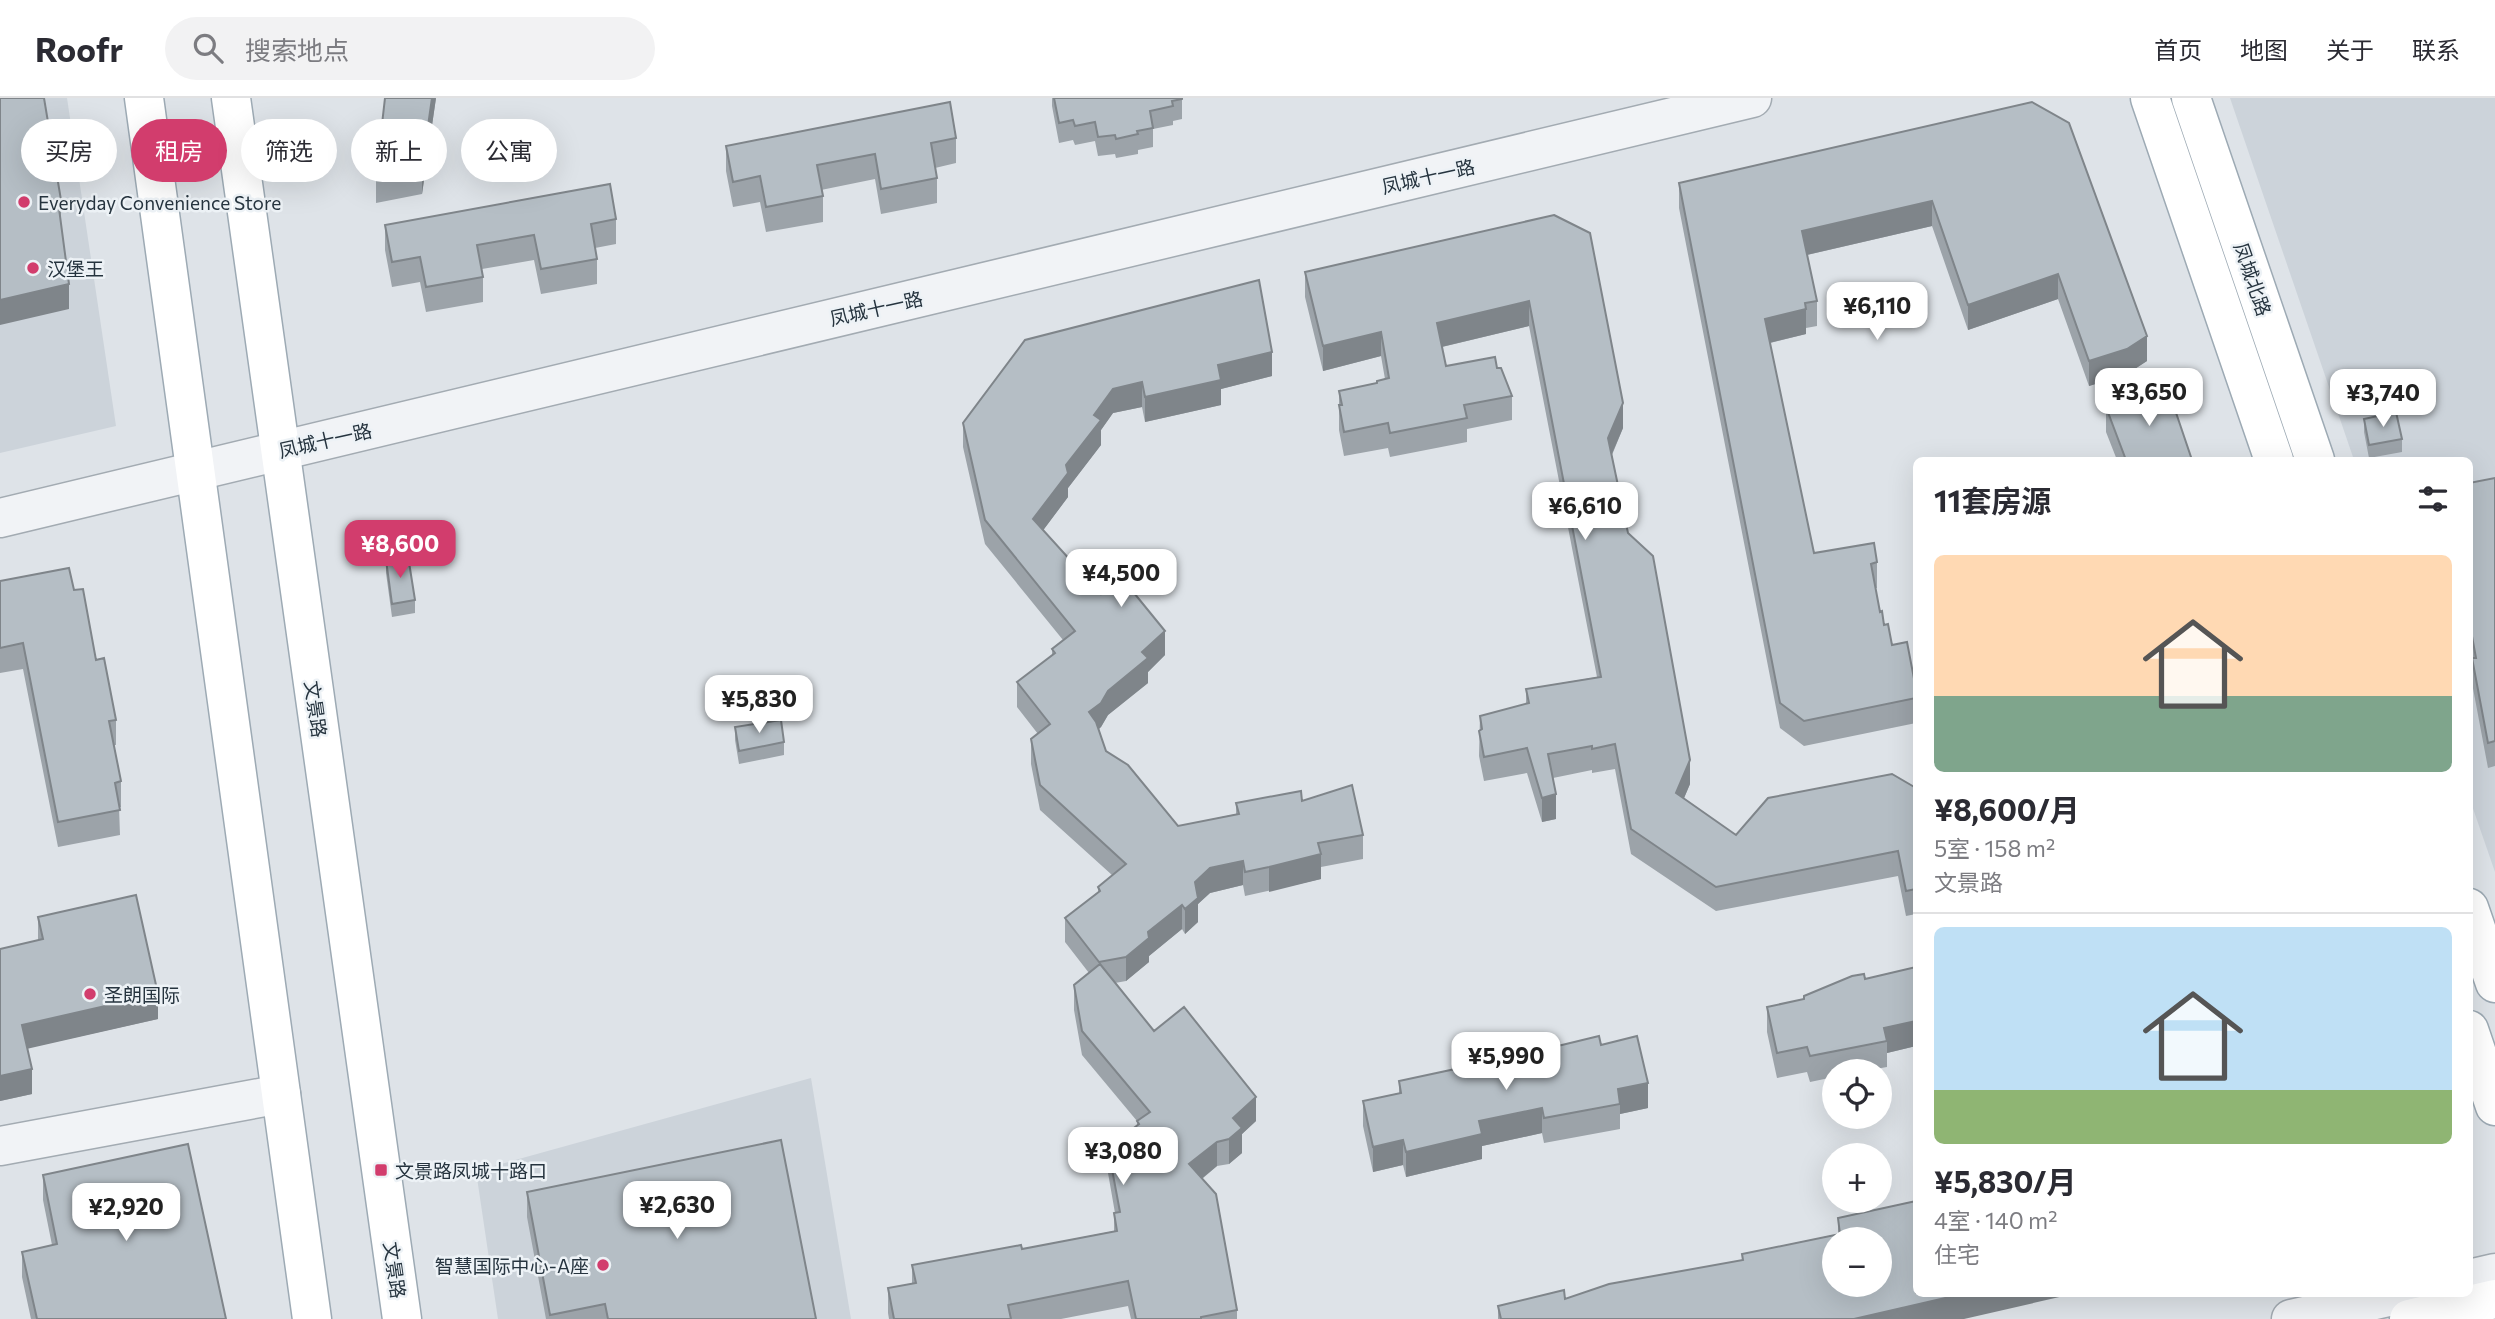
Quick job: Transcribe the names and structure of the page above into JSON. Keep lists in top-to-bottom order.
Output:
{
  "streets": {
    "main road": ["凤城北路", "文景路"],
    "street": ["凤城十一路"]
  },
  "crossings": [
    ["凤城十一路", "文景路"]
  ],
  "places": {
    "other": [
      "Everyday Convenience Store",
      "汉堡王",
      "圣朗国际",
      "智慧国际中心-A座"
    ],
    "transit": ["文景路凤城十路口"]
  },
  "page": {
    "header": "Roofr",
    "search": "搜索地点",
    "nav": [
      "首页",
      "地图",
      "关于",
      "联系"
    ],
    "chip": [
      "买房",
      "租房",
      "筛选",
      "新上",
      "公寓"
    ],
    "price": [
      "¥6,110",
      "¥3,650",
      "¥3,740",
      "¥6,610",
      "¥8,600",
      "¥4,500",
      "¥5,830",
      "¥5,990",
      "¥3,080",
      "¥2,630",
      "¥2,920"
    ],
    "heading": "11套房源",
    "list": [
      {
        "name": "¥8,600/月",
        "note": "5室 · 158 m² · 文景路"
      },
      {
        "name": "¥5,830/月",
        "note": "4室 · 140 m² · 住宅"
      }
    ],
    "map_buttons": ["+", "−"]
  }
}
